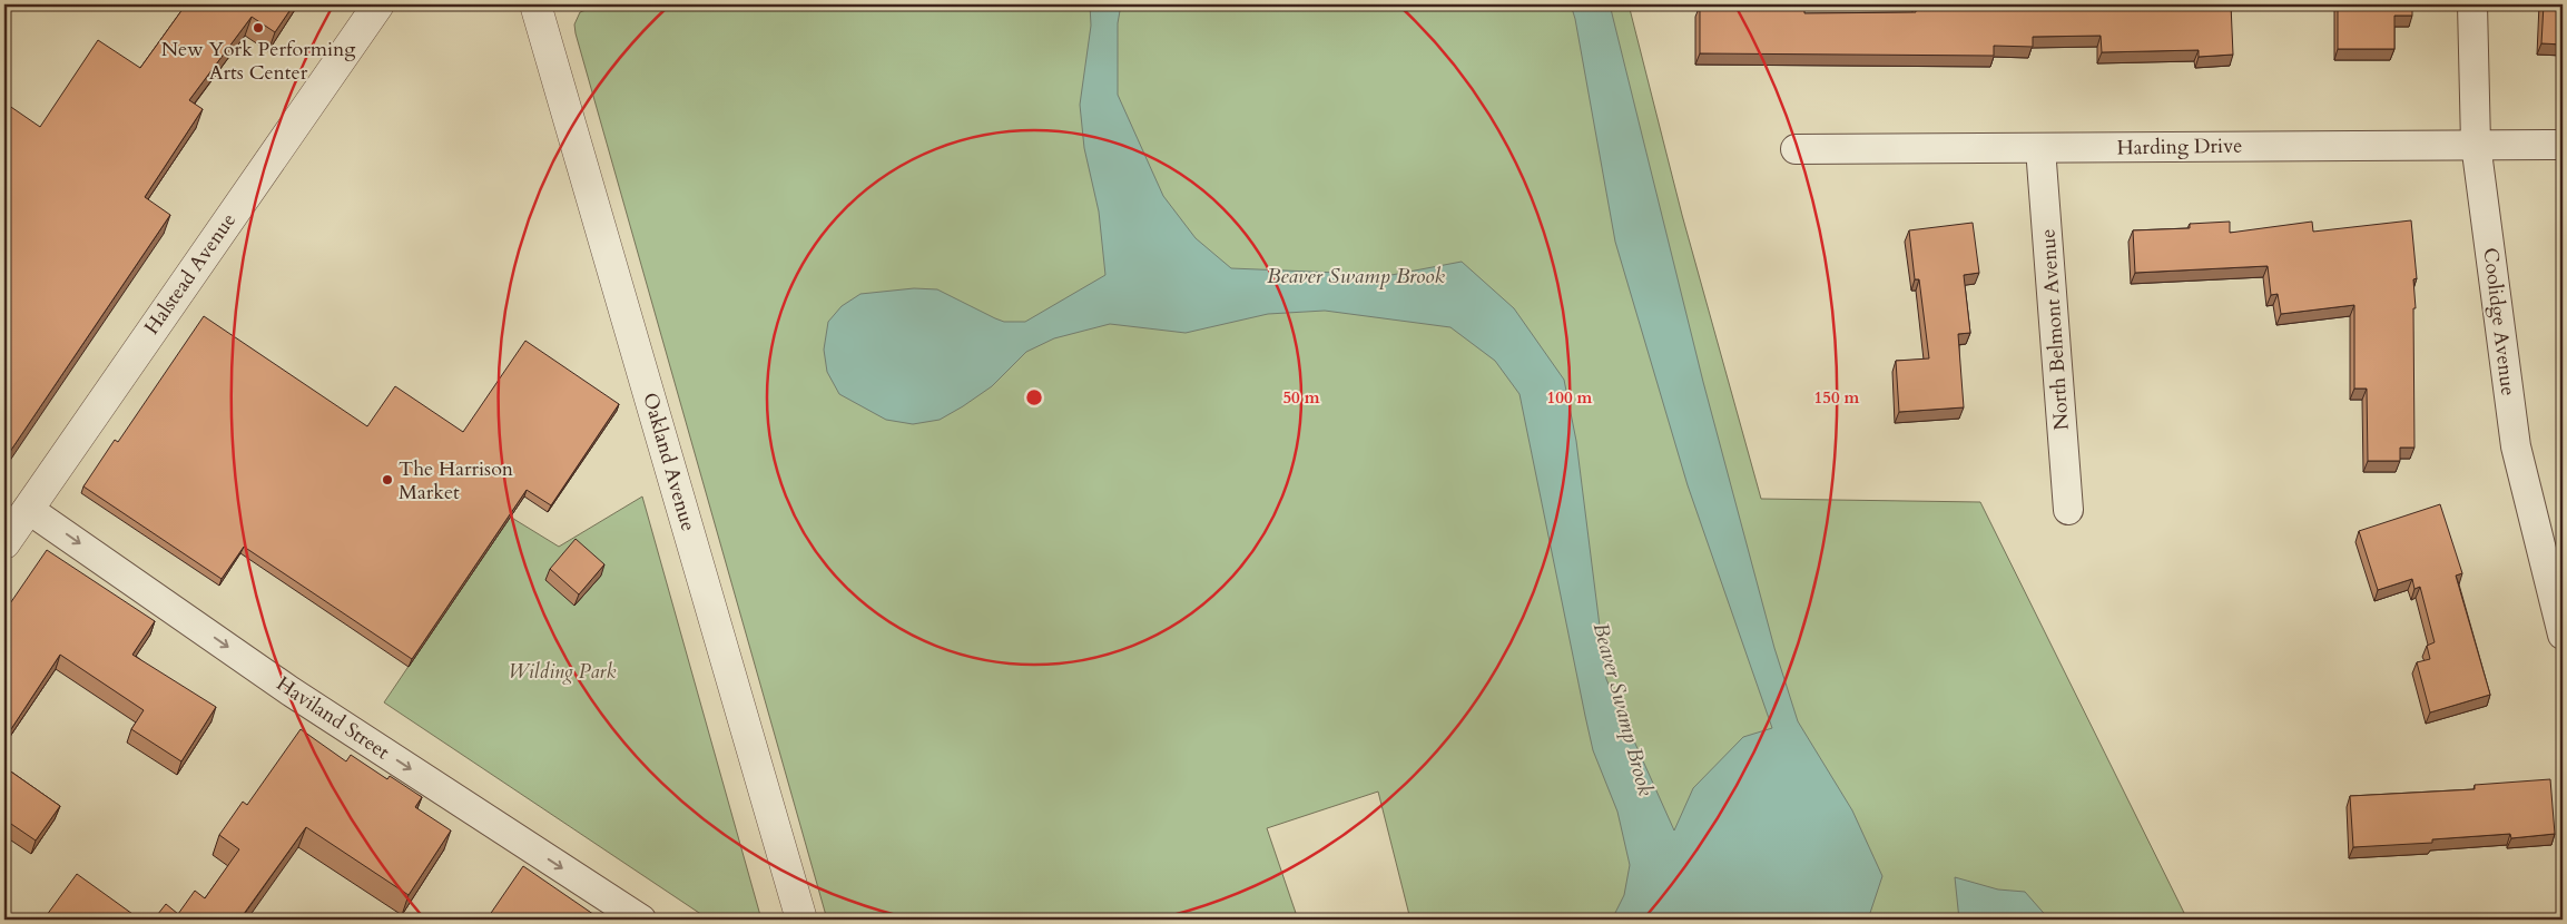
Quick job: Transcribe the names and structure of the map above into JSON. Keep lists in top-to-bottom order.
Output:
{
  "streets": {
    "street": [
      "Harding Drive",
      "Halstead Avenue",
      "Coolidge Avenue",
      "North Belmont Avenue",
      "Oakland Avenue",
      "Haviland Street"
    ]
  },
  "crossings": [
    ["Harding Drive", "Coolidge Avenue"],
    ["Harding Drive", "North Belmont Avenue"],
    ["Halstead Avenue", "Haviland Street"]
  ],
  "one_way": ["Haviland Street"],
  "water": ["Beaver Swamp Brook"],
  "parks": ["Wilding Park"],
  "places": ["New York Performing Arts Center", "The Harrison Market"],
  "rings": ["50 m", "100 m", "150 m"]
}
